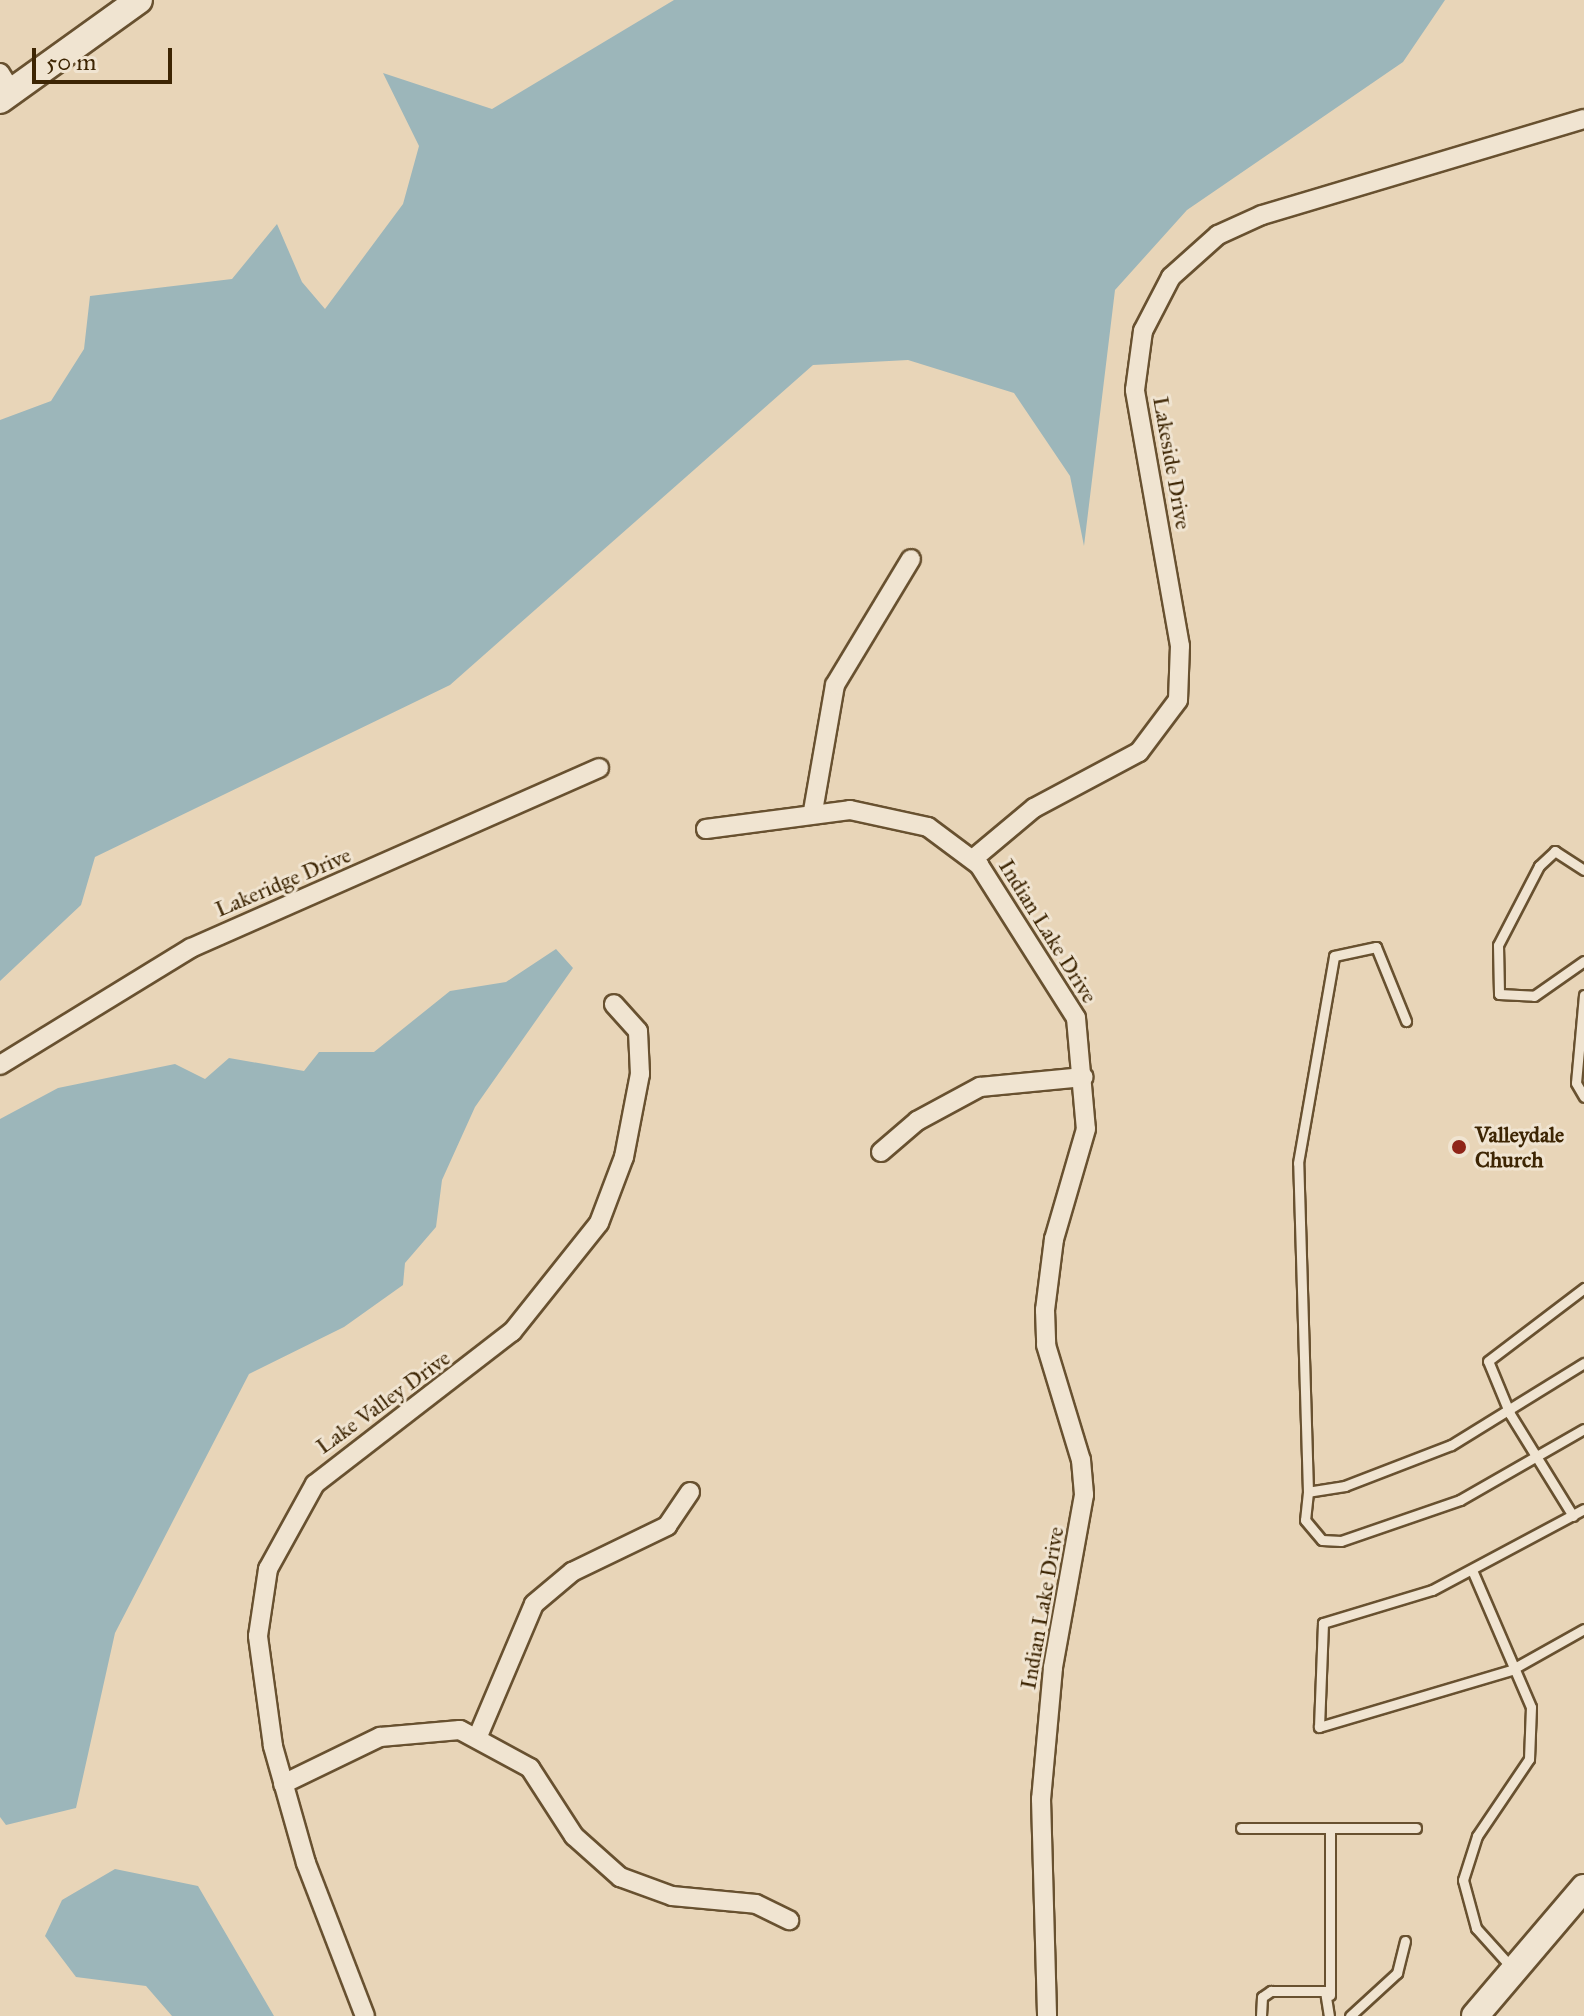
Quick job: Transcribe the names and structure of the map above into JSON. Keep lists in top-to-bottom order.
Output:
{
  "streets": {
    "street": [
      "Lakeside Drive",
      "Lakeridge Drive",
      "Indian Lake Drive",
      "Lake Valley Drive"
    ]
  },
  "crossings": [
    ["Lakeside Drive", "Indian Lake Drive"]
  ],
  "places": ["Valleydale Church"],
  "scale_bar": "50 m"
}
